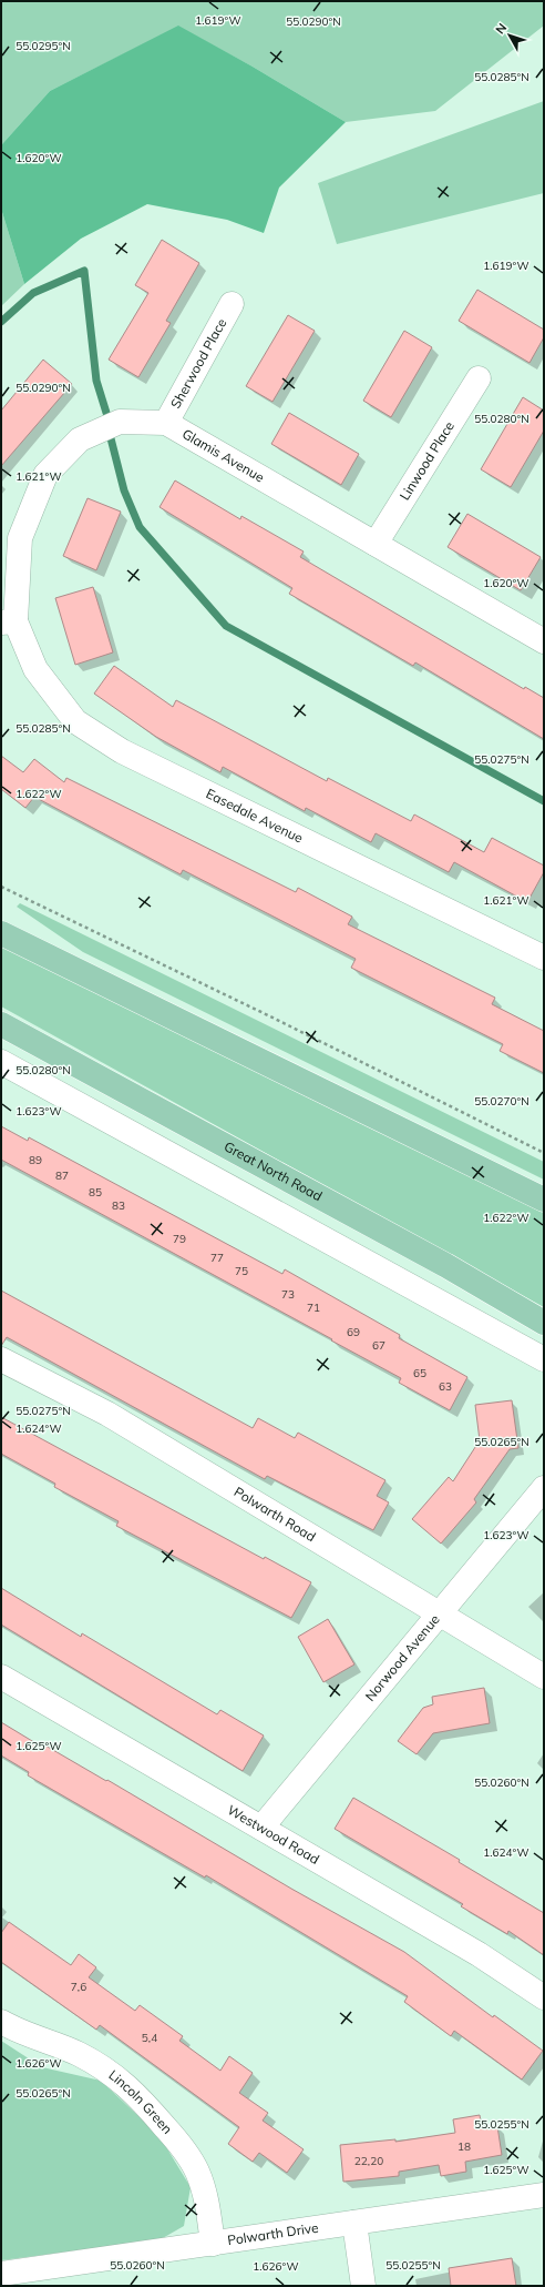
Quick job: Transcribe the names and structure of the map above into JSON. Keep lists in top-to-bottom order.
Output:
{
  "streets": {
    "main road": ["Great North Road"],
    "street": [
      "Sherwood Place",
      "Glamis Avenue",
      "Linwood Place",
      "Easedale Avenue",
      "Polwarth Road",
      "Norwood Avenue",
      "Westwood Road",
      "Lincoln Green",
      "Polwarth Drive"
    ]
  },
  "crossings": [
    ["Sherwood Place", "Glamis Avenue"],
    ["Glamis Avenue", "Linwood Place"],
    ["Glamis Avenue", "Easedale Avenue"],
    ["Polwarth Road", "Norwood Avenue"],
    ["Norwood Avenue", "Westwood Road"],
    ["Lincoln Green", "Polwarth Drive"]
  ],
  "house_numbers": [
    "89",
    "87",
    "85",
    "83",
    "79",
    "77",
    "75",
    "73",
    "71",
    "69",
    "67",
    "65",
    "63",
    "7,6",
    "5,4",
    "18",
    "22,20"
  ],
  "north": "top left",
  "coordinates": [
    "1.619°W",
    "55.0290°N",
    "55.0295°N",
    "55.0285°N",
    "1.620°W",
    "55.0280°N",
    "1.621°W",
    "55.0275°N",
    "1.622°W",
    "55.0270°N",
    "1.623°W",
    "1.624°W",
    "55.0265°N",
    "1.625°W",
    "55.0260°N",
    "1.626°W",
    "55.0255°N"
  ]
}
